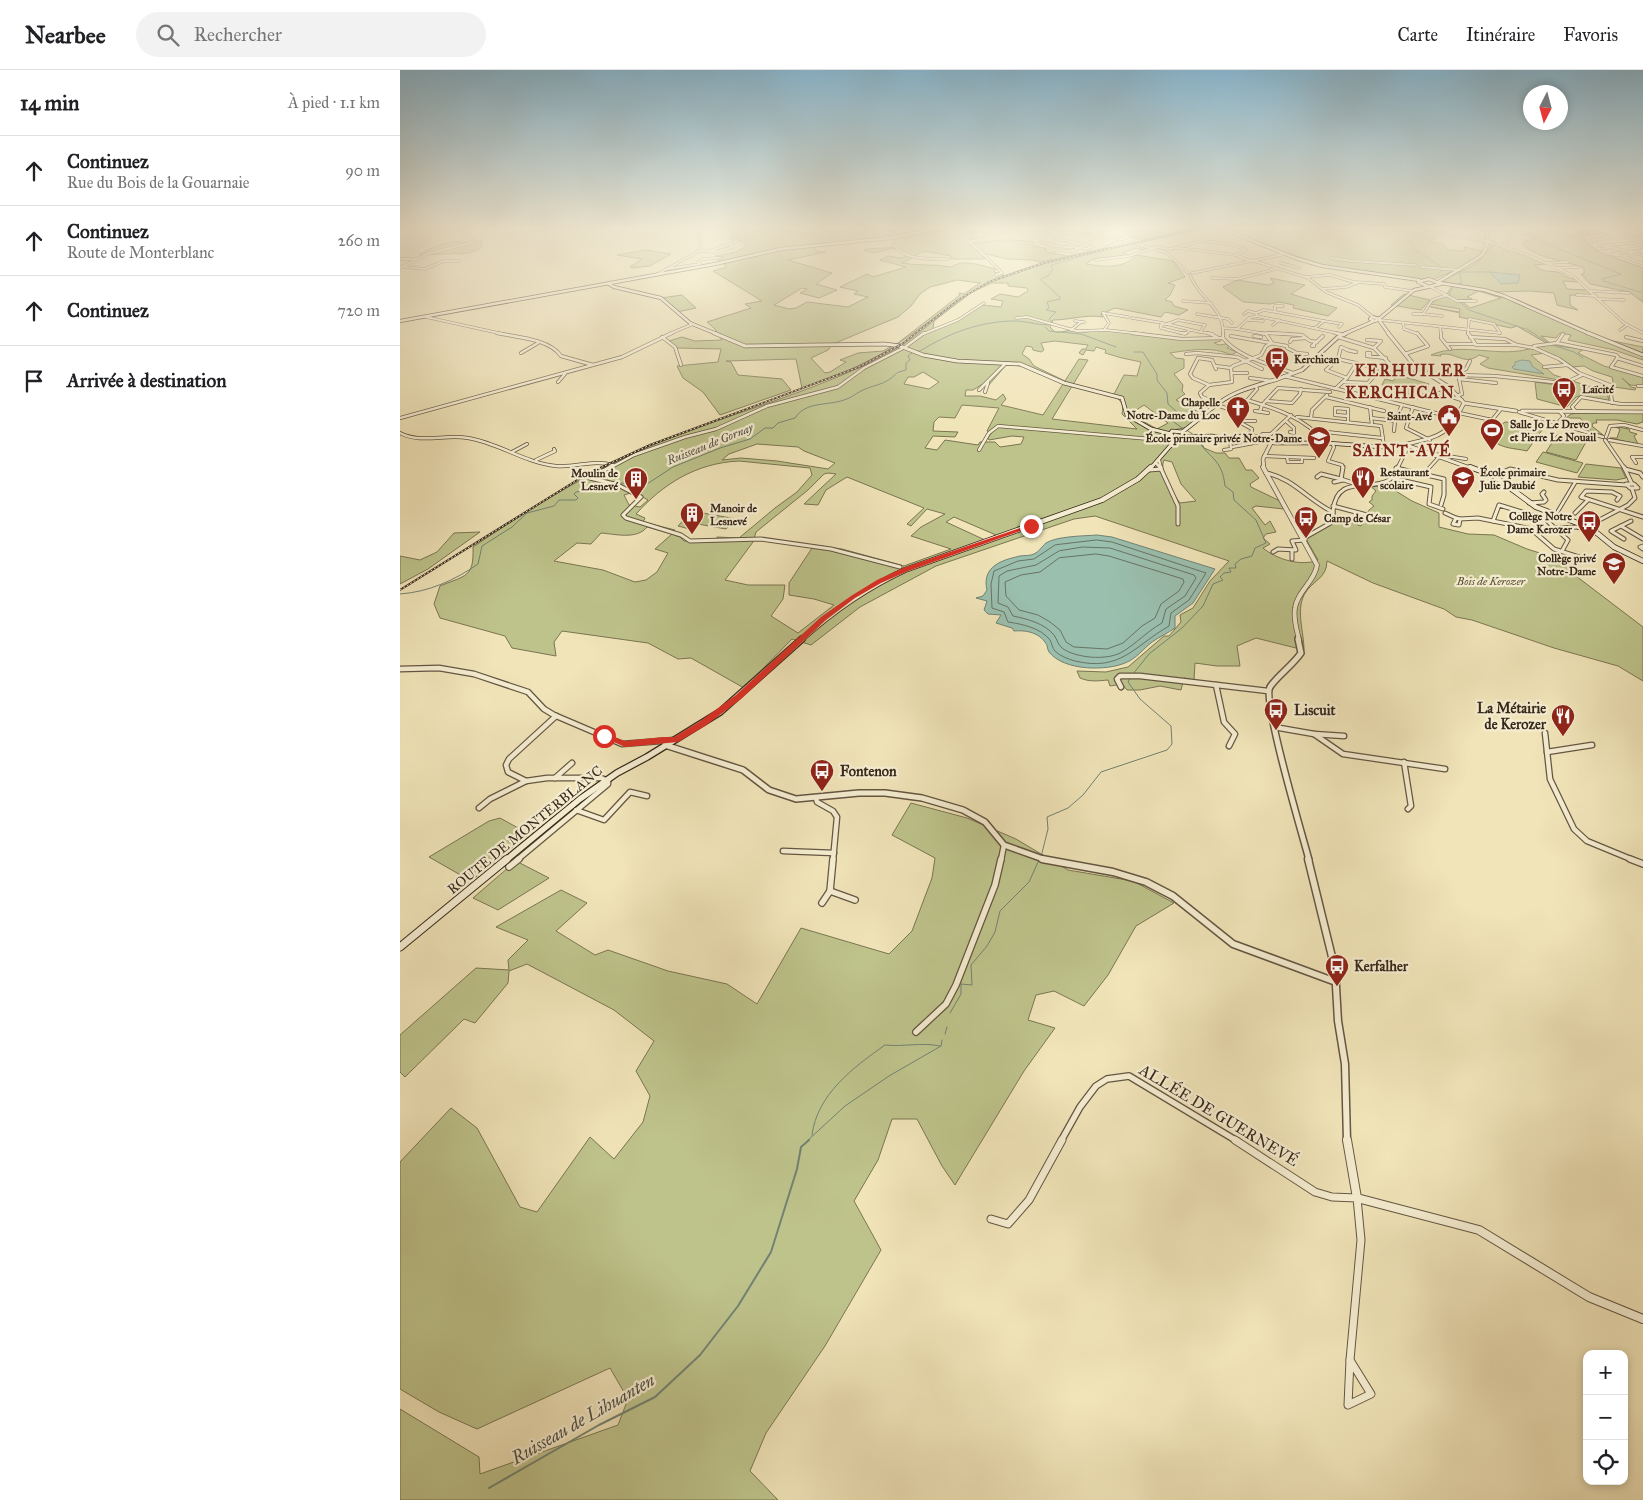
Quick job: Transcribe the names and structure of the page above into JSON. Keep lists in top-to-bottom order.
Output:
{
  "streets": {
    "main road": ["ROUTE DE MONTERBLANC"],
    "street": ["ALLÉE DE GUERNEVÉ"]
  },
  "districts": ["KERHUILER", "KERCHICAN", "SAINT-AVÉ"],
  "water": ["Ruisseau de Gornay", "Ruisseau de Lihuanten"],
  "parks": ["Bois de Kerozer"],
  "places": {
    "bus stop": [
      "Kerchican",
      "Laïcité",
      "Camp de César",
      "Collège Notre Dame Kerozer",
      "Liscuit",
      "Fontenon",
      "Kerfalher"
    ],
    "church": ["Chapelle Notre-Dame du Loc"],
    "public building": ["Saint-Avé"],
    "sports": ["Salle Jo Le Drevo et Pierre Le Nouail"],
    "school or university": ["École primaire privée Notre-Dame", "École primaire Julie Daubié", "Collège privé Notre-Dame"],
    "restaurant": ["Restaurant scolaire", "La Métairie de Kerozer"],
    "building": ["Moulin de Lesnevé", "Manoir de Lesnevé"]
  },
  "north": "bottom",
  "page": {
    "header": "Nearbee",
    "search": "Rechercher",
    "nav": ["Carte", "Itinéraire", "Favoris"],
    "heading": ["14 min", "À pied · 1.1 km"],
    "list": [
      ["Continuez", "Rue du Bois de la Gouarnaie", "90 m"],
      ["Continuez", "Route de Monterblanc", "260 m"],
      ["Continuez", "720 m"],
      "Arrivée à destination"
    ],
    "map_buttons": ["+", "−"]
  }
}
